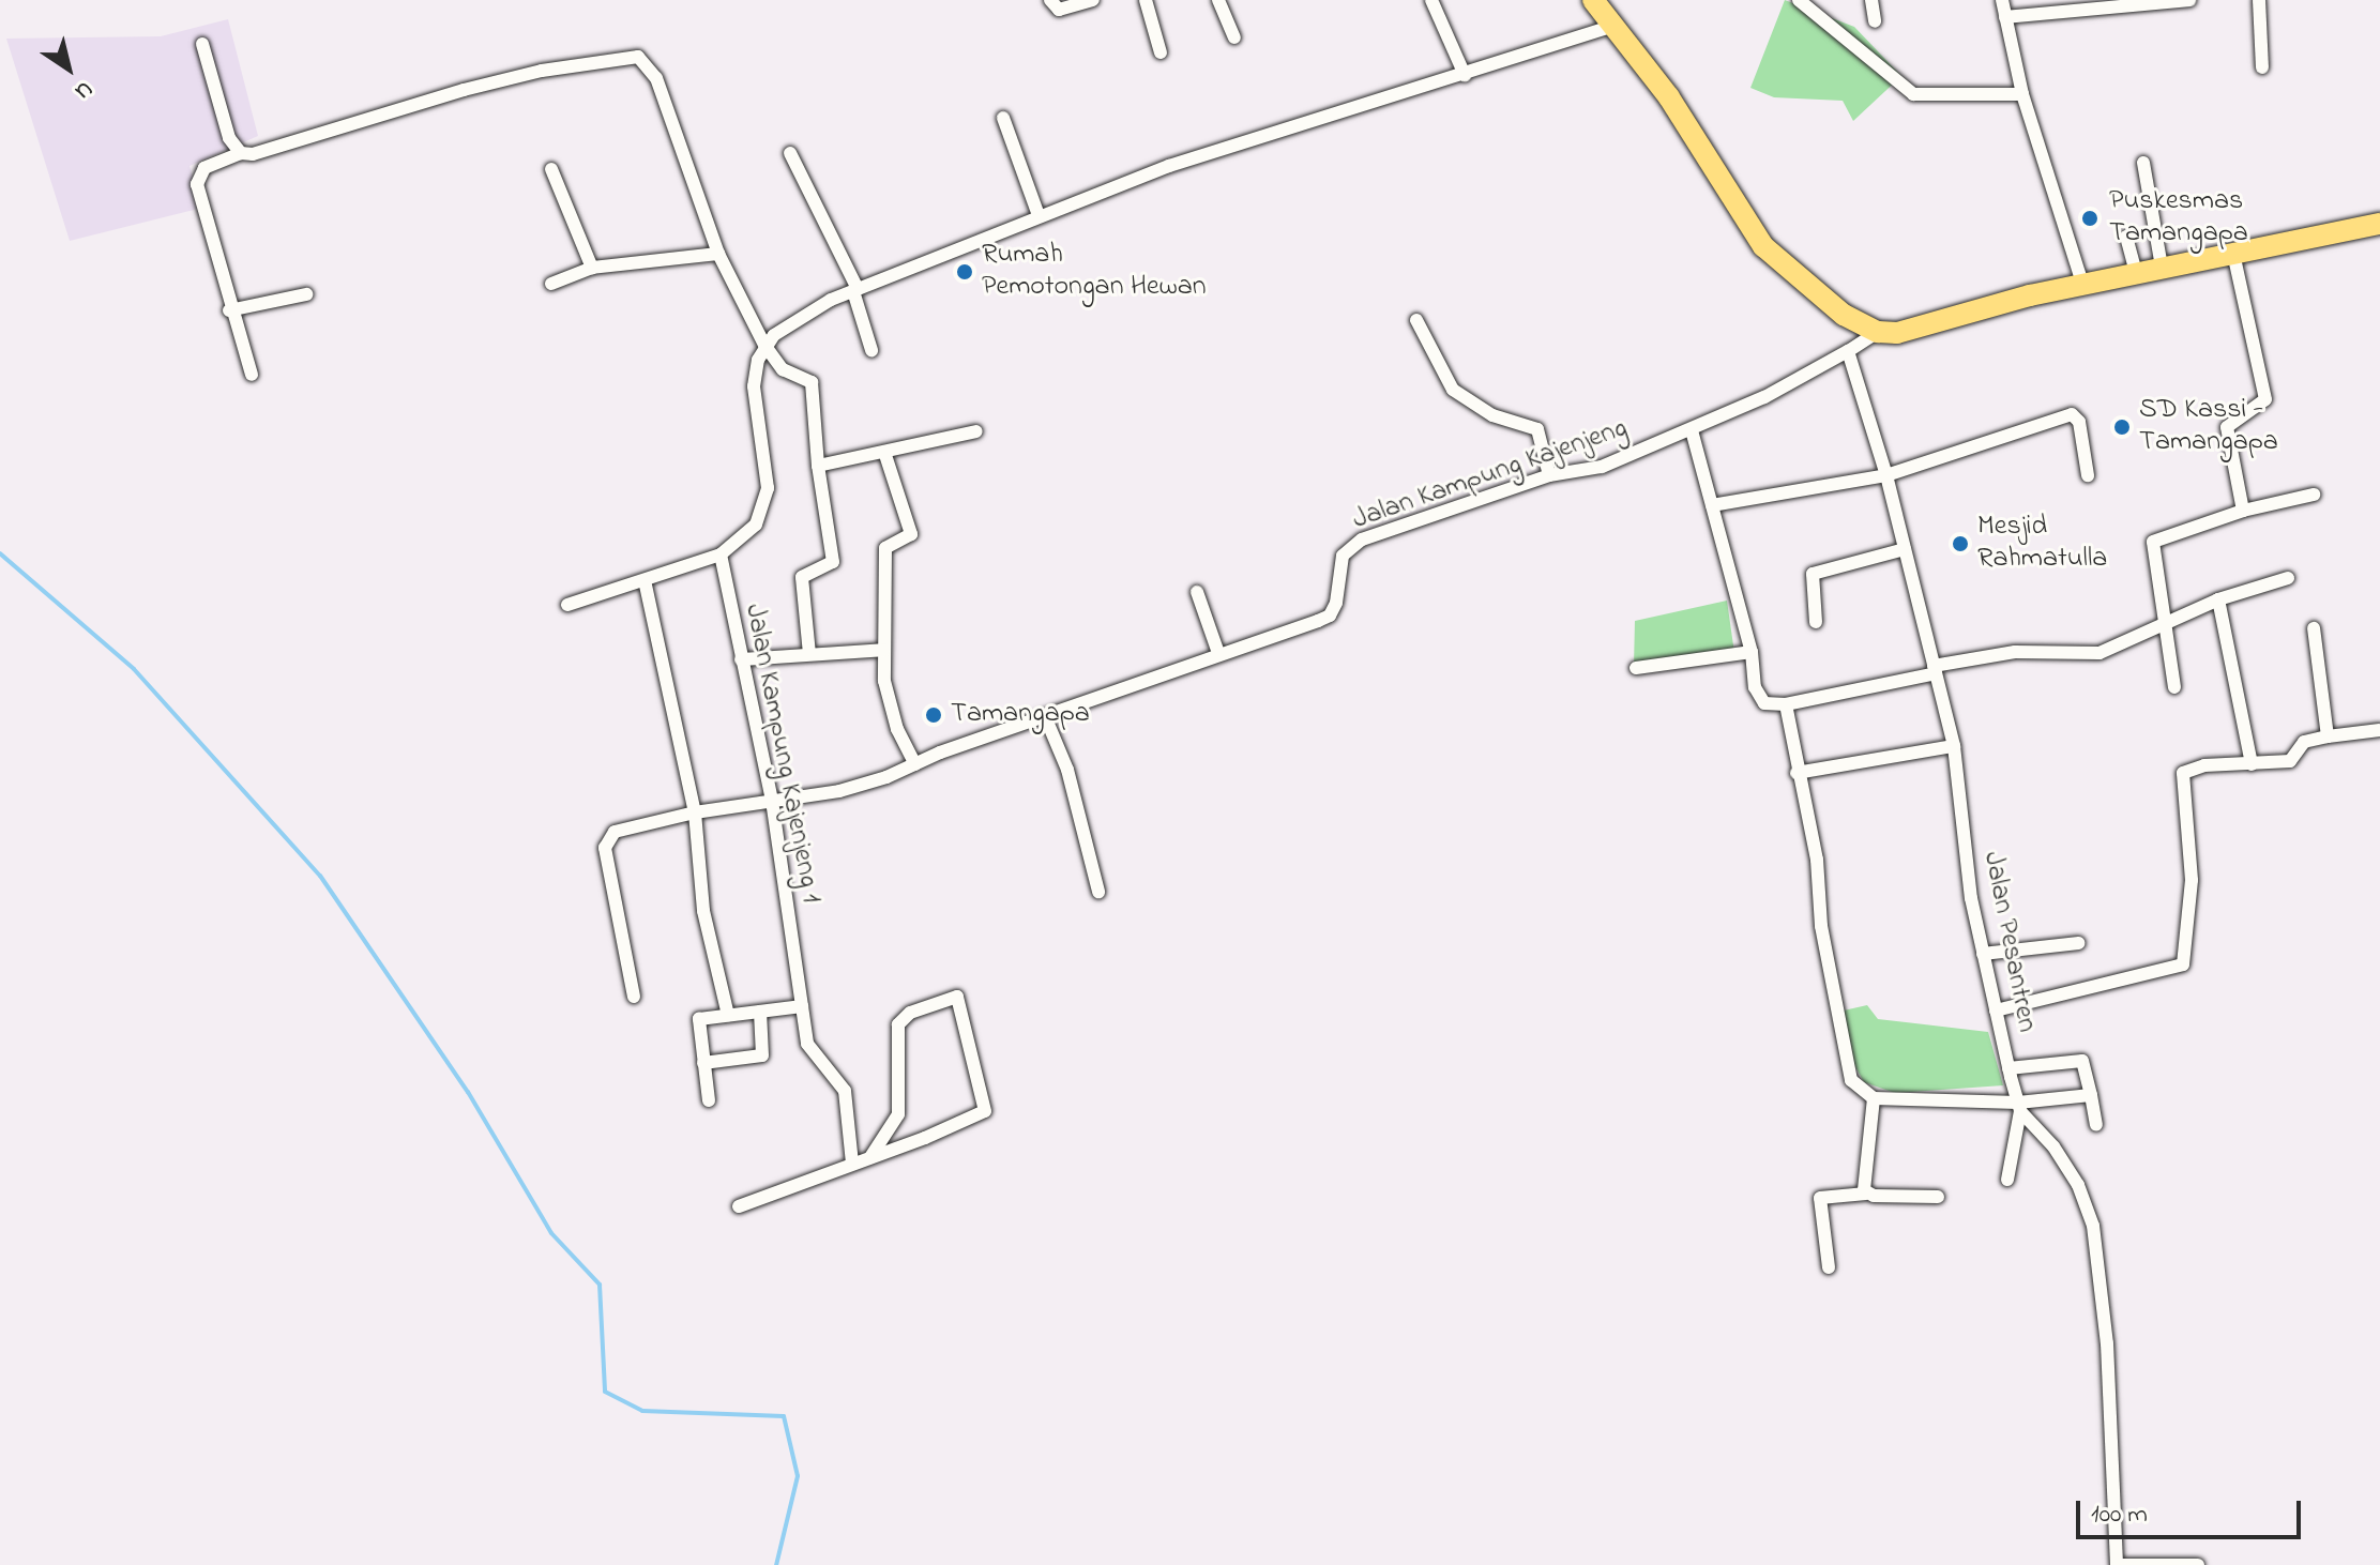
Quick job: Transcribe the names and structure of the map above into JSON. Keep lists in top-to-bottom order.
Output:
{
  "streets": {
    "street": ["Jalan Kampung Kajenjeng", "Jalan Kampung Kajenjeng 1", "Jalan Pesantren"]
  },
  "crossings": [
    ["Jalan Kampung Kajenjeng", "Jalan Kampung Kajenjeng 1"],
    ["Jalan Kampung Kajenjeng", "Jalan Pesantren"]
  ],
  "places": [
    "Puskesmas Tamangapa",
    "Rumah Pemotongan Hewan",
    "SD Kassi - Tamangapa",
    "Mesjid Rahmatulla",
    "Tamangapa"
  ],
  "scale_bar": "100 m",
  "north": "bottom right"
}
